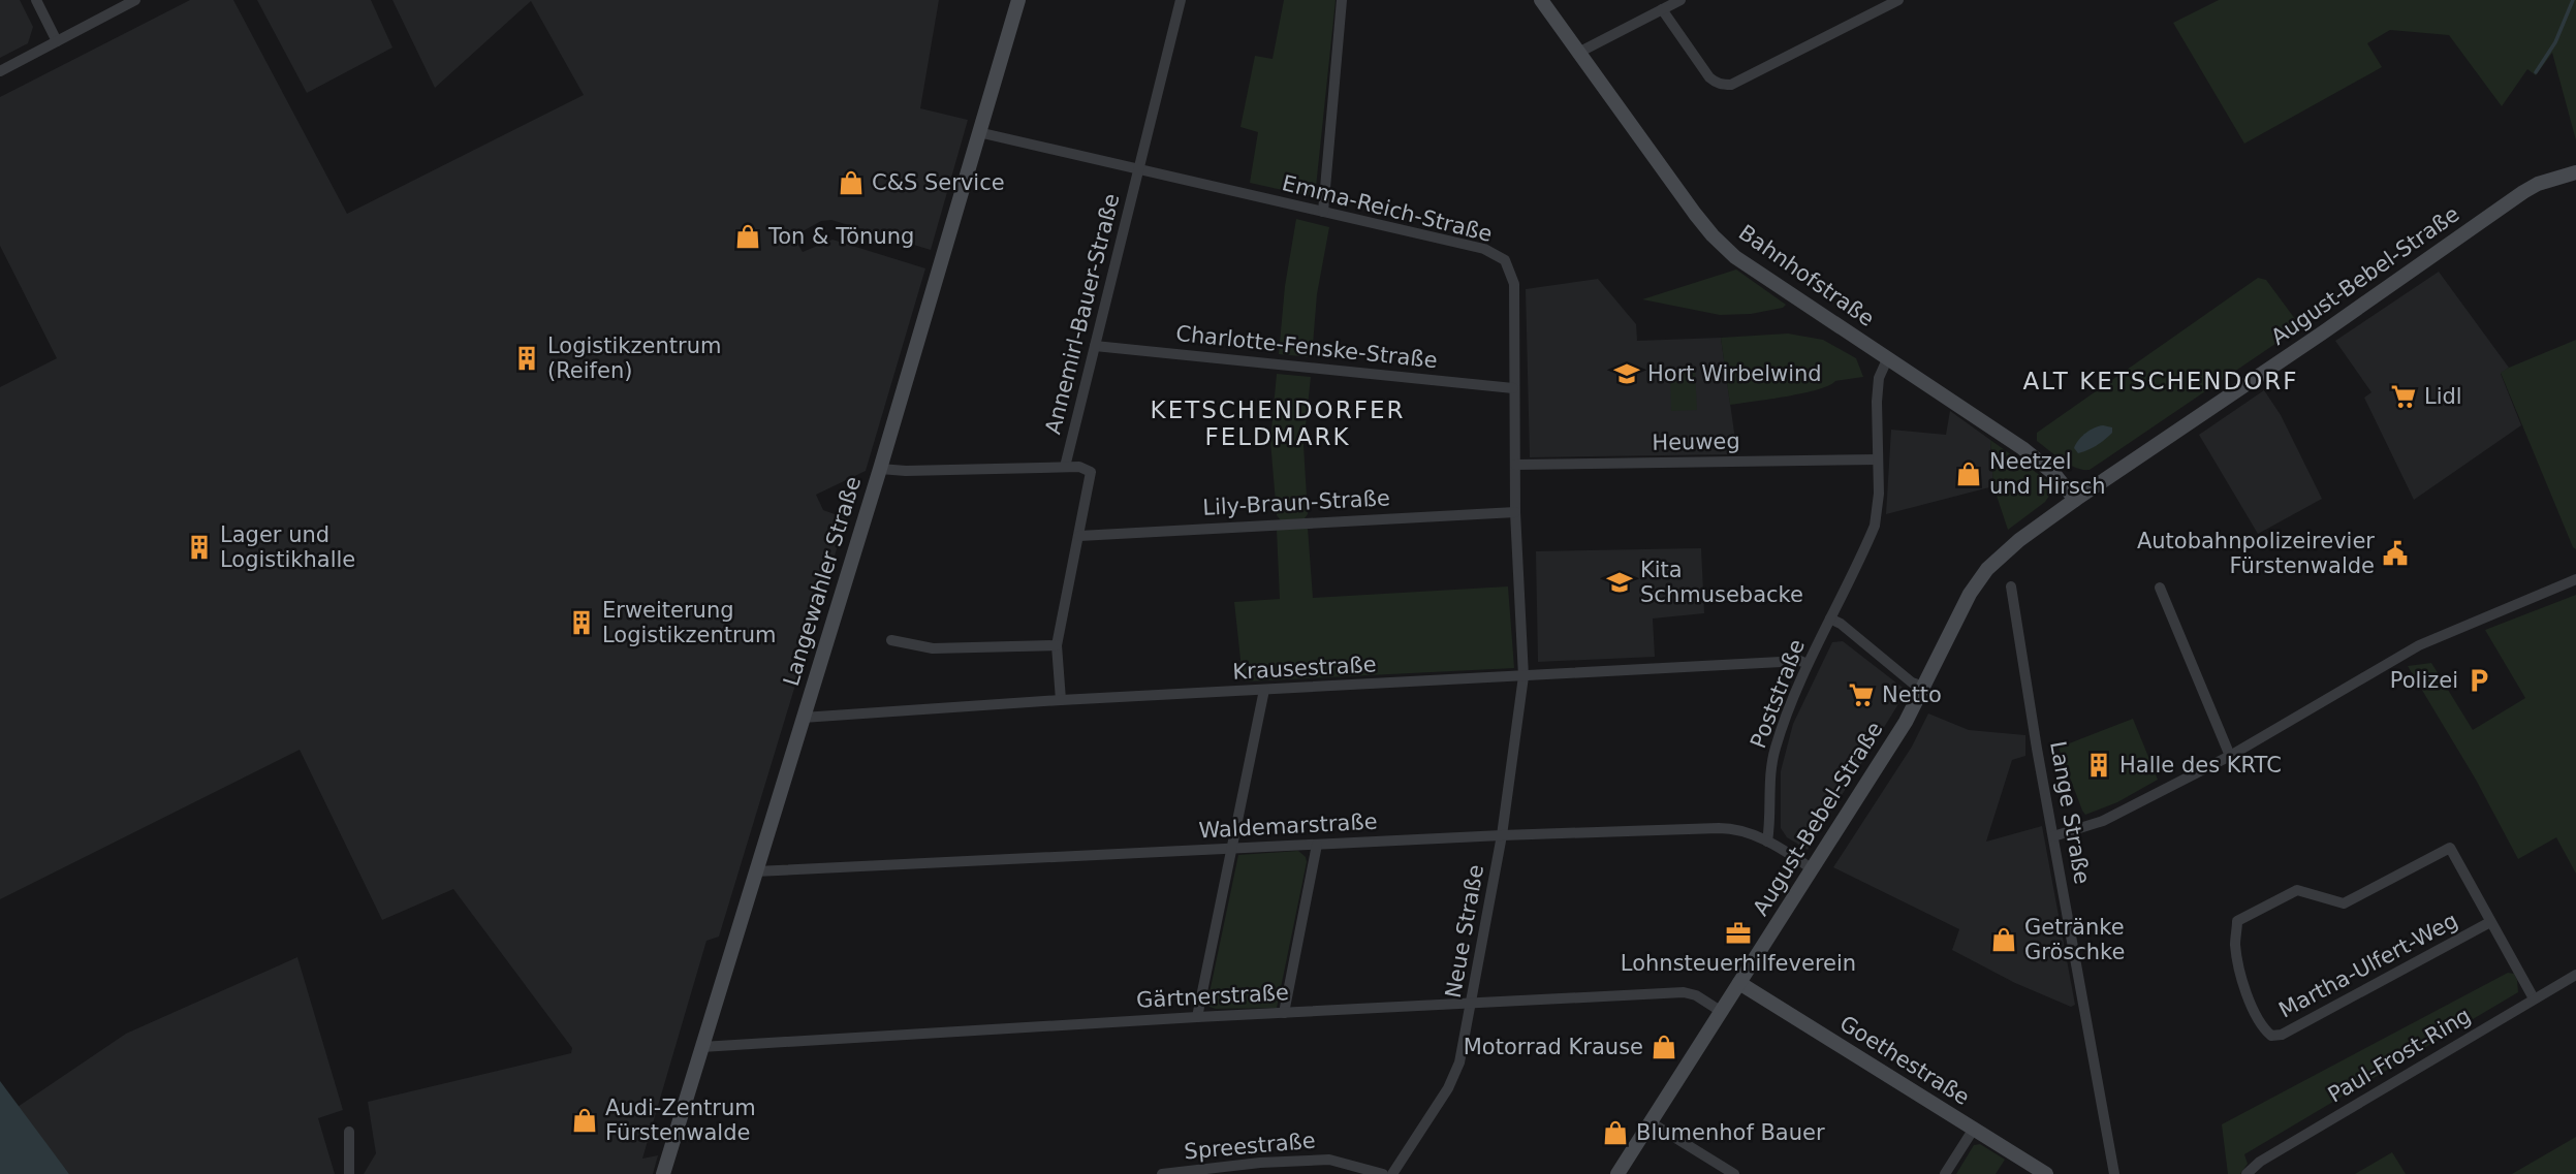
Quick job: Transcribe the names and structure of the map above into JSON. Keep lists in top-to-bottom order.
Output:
{
  "streets": {
    "street": [
      "Emma-Reich-Straße",
      "Bahnhofstraße",
      "August-Bebel-Straße",
      "Annemirl-Bauer-Straße",
      "Charlotte-Fenske-Straße",
      "Heuweg",
      "Lily-Braun-Straße",
      "Langewahler Straße",
      "Krausestraße",
      "Poststraße",
      "Lange Straße",
      "Waldemarstraße",
      "Neue Straße",
      "Martha-Ulfert-Weg",
      "Gärtnerstraße",
      "Paul-Frost-Ring",
      "Goethestraße",
      "Spreestraße"
    ]
  },
  "crossings": [
    ["Emma-Reich-Straße", "Annemirl-Bauer-Straße"],
    ["Emma-Reich-Straße", "Charlotte-Fenske-Straße"],
    ["Emma-Reich-Straße", "Heuweg"],
    ["Emma-Reich-Straße", "Lily-Braun-Straße"],
    ["Emma-Reich-Straße", "Langewahler Straße"],
    ["Emma-Reich-Straße", "Krausestraße"],
    ["Emma-Reich-Straße", "Neue Straße"],
    ["Bahnhofstraße", "August-Bebel-Straße"],
    ["Bahnhofstraße", "Poststraße"],
    ["August-Bebel-Straße", "Waldemarstraße"],
    ["August-Bebel-Straße", "Gärtnerstraße"],
    ["August-Bebel-Straße", "Goethestraße"],
    ["Annemirl-Bauer-Straße", "Charlotte-Fenske-Straße"],
    ["Heuweg", "Poststraße"],
    ["Langewahler Straße", "Krausestraße"],
    ["Langewahler Straße", "Waldemarstraße"],
    ["Langewahler Straße", "Gärtnerstraße"],
    ["Krausestraße", "Poststraße"],
    ["Krausestraße", "Neue Straße"],
    ["Poststraße", "Waldemarstraße"],
    ["Waldemarstraße", "Neue Straße"],
    ["Neue Straße", "Gärtnerstraße"],
    ["Martha-Ulfert-Weg", "Paul-Frost-Ring"]
  ],
  "districts": ["ALT KETSCHENDORF", "KETSCHENDORFER FELDMARK"],
  "places": {
    "shop": [
      "C&S Service",
      "Ton & Tönung",
      "Neetzel und Hirsch",
      "Getränke Gröschke",
      "Motorrad Krause",
      "Audi-Zentrum Fürstenwalde",
      "Blumenhof Bauer"
    ],
    "building": [
      "Logistikzentrum (Reifen)",
      "Lager und Logistikhalle",
      "Erweiterung Logistikzentrum",
      "Halle des KRTC"
    ],
    "school or university": ["Hort Wirbelwind", "Kita Schmusebacke"],
    "supermarket": ["Lidl", "Netto"],
    "public building": ["Autobahnpolizeirevier Fürstenwalde"],
    "parking": ["Polizei"],
    "office": ["Lohnsteuerhilfeverein"]
  }
}
